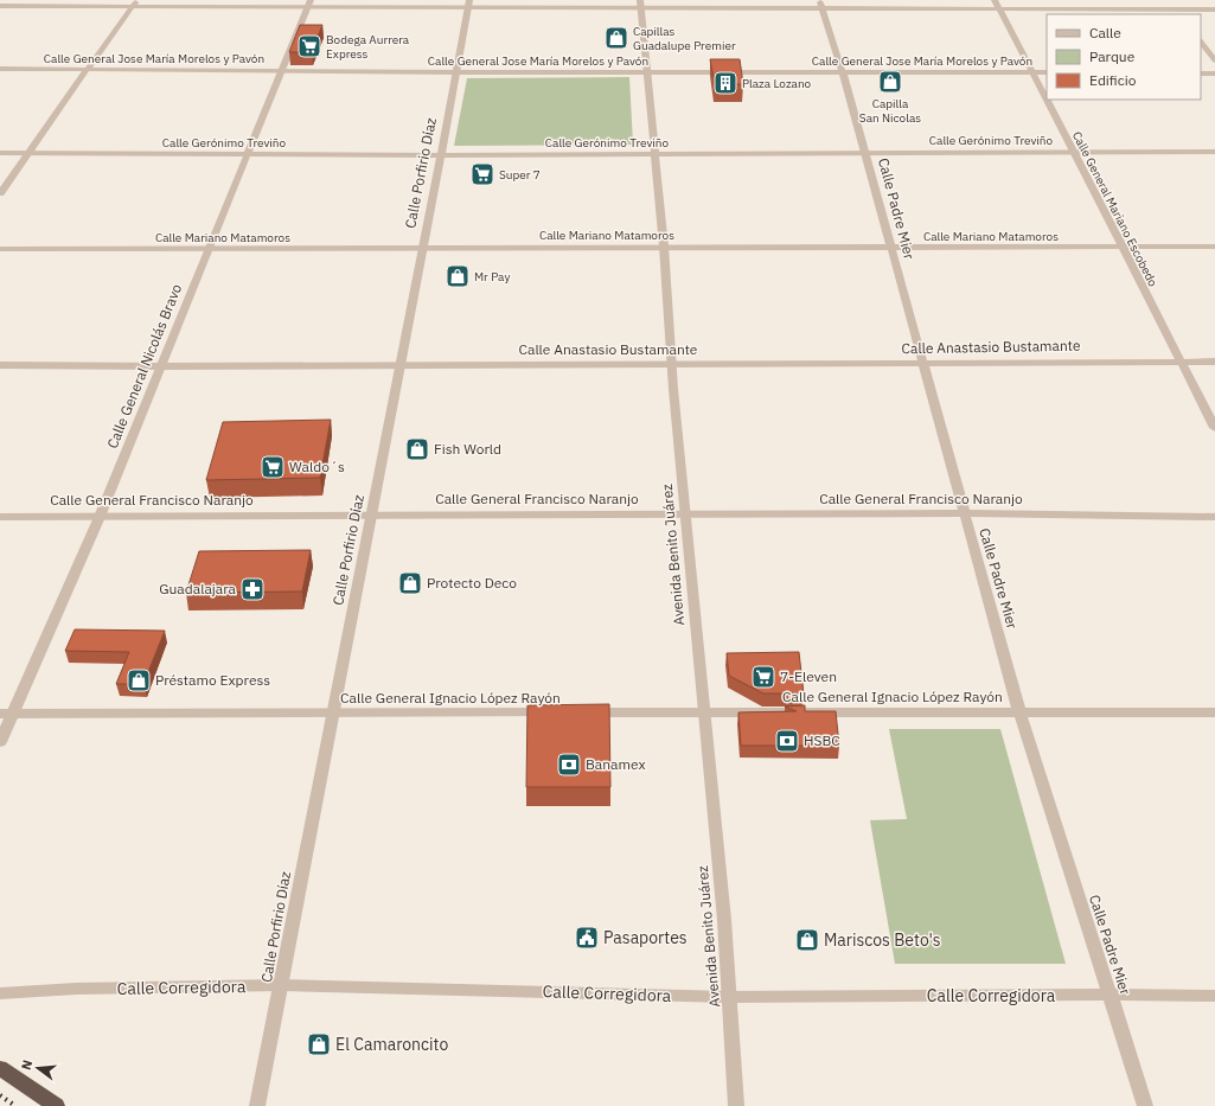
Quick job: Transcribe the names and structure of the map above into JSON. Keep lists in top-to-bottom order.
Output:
{
  "streets": {
    "street": [
      "Calle General Jose María Morelos y Pavón",
      "Calle Gerónimo Treviño",
      "Calle Porfirio Díaz",
      "Calle Padre Mier",
      "Calle General Mariano Escobedo",
      "Calle Mariano Matamoros",
      "Calle Anastasio Bustamante",
      "Calle General Nicolás Bravo",
      "Calle General Francisco Naranjo",
      "Avenida Benito Juárez",
      "Calle General Ignacio López Rayón",
      "Calle Corregidora"
    ]
  },
  "crossings": [
    ["Calle General Jose María Morelos y Pavón", "Calle Porfirio Díaz"],
    ["Calle General Jose María Morelos y Pavón", "Calle Padre Mier"],
    ["Calle General Jose María Morelos y Pavón", "Calle General Mariano Escobedo"],
    ["Calle General Jose María Morelos y Pavón", "Calle General Nicolás Bravo"],
    ["Calle General Jose María Morelos y Pavón", "Avenida Benito Juárez"],
    ["Calle Gerónimo Treviño", "Calle Porfirio Díaz"],
    ["Calle Gerónimo Treviño", "Calle Padre Mier"],
    ["Calle Gerónimo Treviño", "Calle General Mariano Escobedo"],
    ["Calle Gerónimo Treviño", "Calle General Nicolás Bravo"],
    ["Calle Gerónimo Treviño", "Avenida Benito Juárez"],
    ["Calle Porfirio Díaz", "Calle Mariano Matamoros"],
    ["Calle Porfirio Díaz", "Calle Anastasio Bustamante"],
    ["Calle Porfirio Díaz", "Calle General Francisco Naranjo"],
    ["Calle Porfirio Díaz", "Calle General Ignacio López Rayón"],
    ["Calle Porfirio Díaz", "Calle Corregidora"],
    ["Calle Padre Mier", "Calle Mariano Matamoros"],
    ["Calle Padre Mier", "Calle Anastasio Bustamante"],
    ["Calle Padre Mier", "Calle General Francisco Naranjo"],
    ["Calle Padre Mier", "Calle General Ignacio López Rayón"],
    ["Calle Padre Mier", "Calle Corregidora"],
    ["Calle General Mariano Escobedo", "Calle Mariano Matamoros"],
    ["Calle General Mariano Escobedo", "Calle Anastasio Bustamante"],
    ["Calle Mariano Matamoros", "Calle General Nicolás Bravo"],
    ["Calle Mariano Matamoros", "Avenida Benito Juárez"],
    ["Calle Anastasio Bustamante", "Calle General Nicolás Bravo"],
    ["Calle Anastasio Bustamante", "Avenida Benito Juárez"],
    ["Calle General Nicolás Bravo", "Calle General Francisco Naranjo"],
    ["Calle General Nicolás Bravo", "Calle General Ignacio López Rayón"],
    ["Calle General Francisco Naranjo", "Avenida Benito Juárez"],
    ["Avenida Benito Juárez", "Calle General Ignacio López Rayón"],
    ["Avenida Benito Juárez", "Calle Corregidora"]
  ],
  "places": {
    "shop": [
      "Capillas Guadalupe Premier",
      "Capilla San Nicolas",
      "Mr Pay",
      "Fish World",
      "Protecto Deco",
      "Préstamo Express",
      "Mariscos Beto's",
      "El Camaroncito"
    ],
    "supermarket": [
      "Bodega Aurrera Express",
      "Super 7",
      "Waldo´s",
      "7-Eleven"
    ],
    "building": ["Plaza Lozano"],
    "pharmacy": ["Guadalajara"],
    "bank": ["HSBC", "Banamex"],
    "public building": ["Pasaportes"]
  },
  "legend": ["Calle", "Parque", "Edificio"],
  "north": "left"
}
